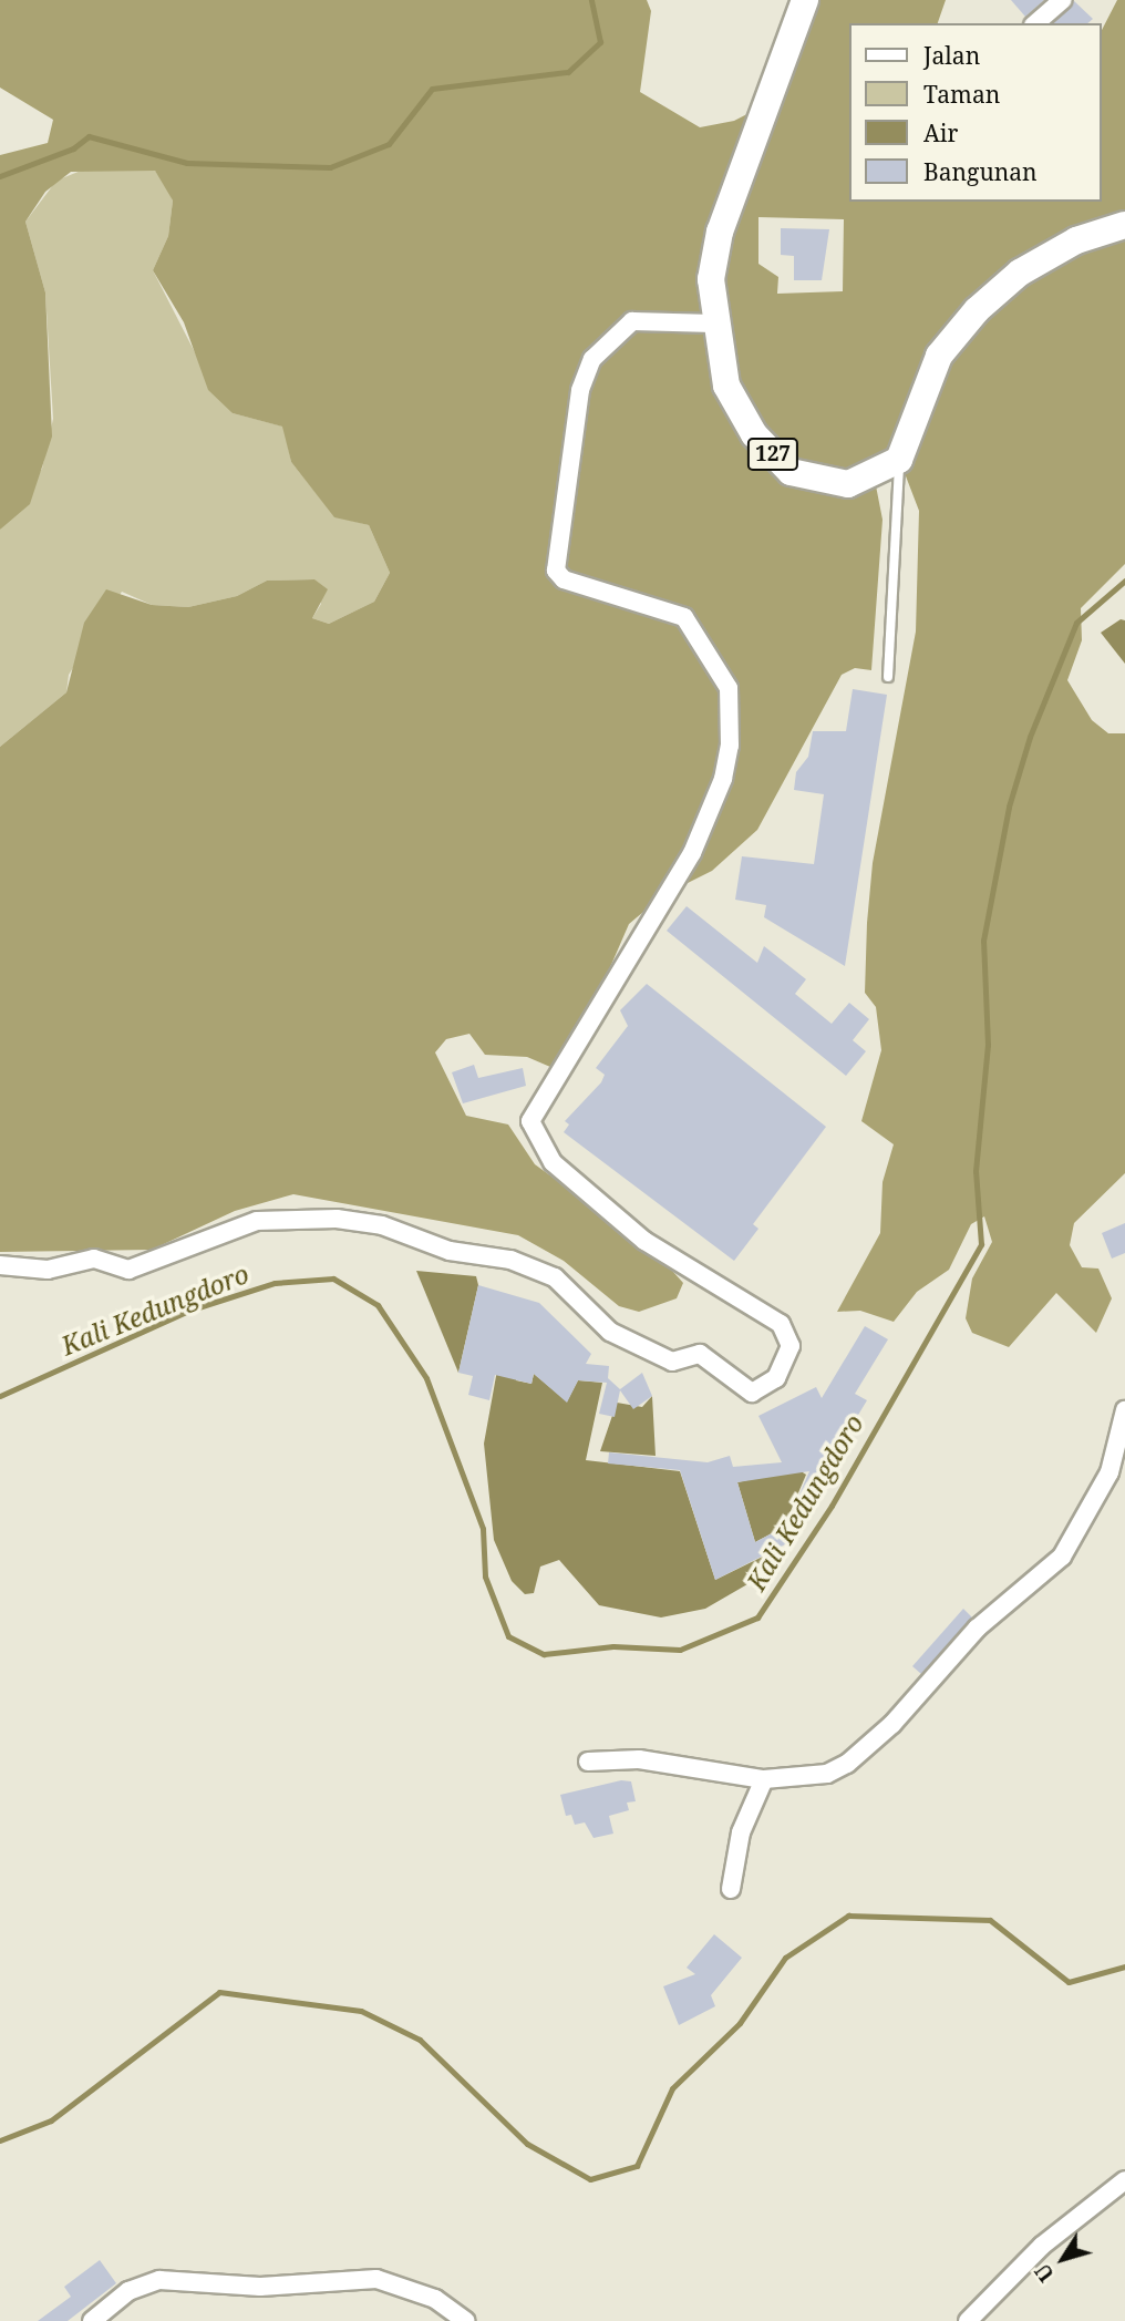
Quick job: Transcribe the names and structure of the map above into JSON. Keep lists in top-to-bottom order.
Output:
{
  "streets": {
    "main road": ["127"]
  },
  "water": ["Kali Kedungdoro"],
  "legend": [
    "Jalan",
    "Taman",
    "Air",
    "Bangunan"
  ],
  "north": "bottom left"
}
